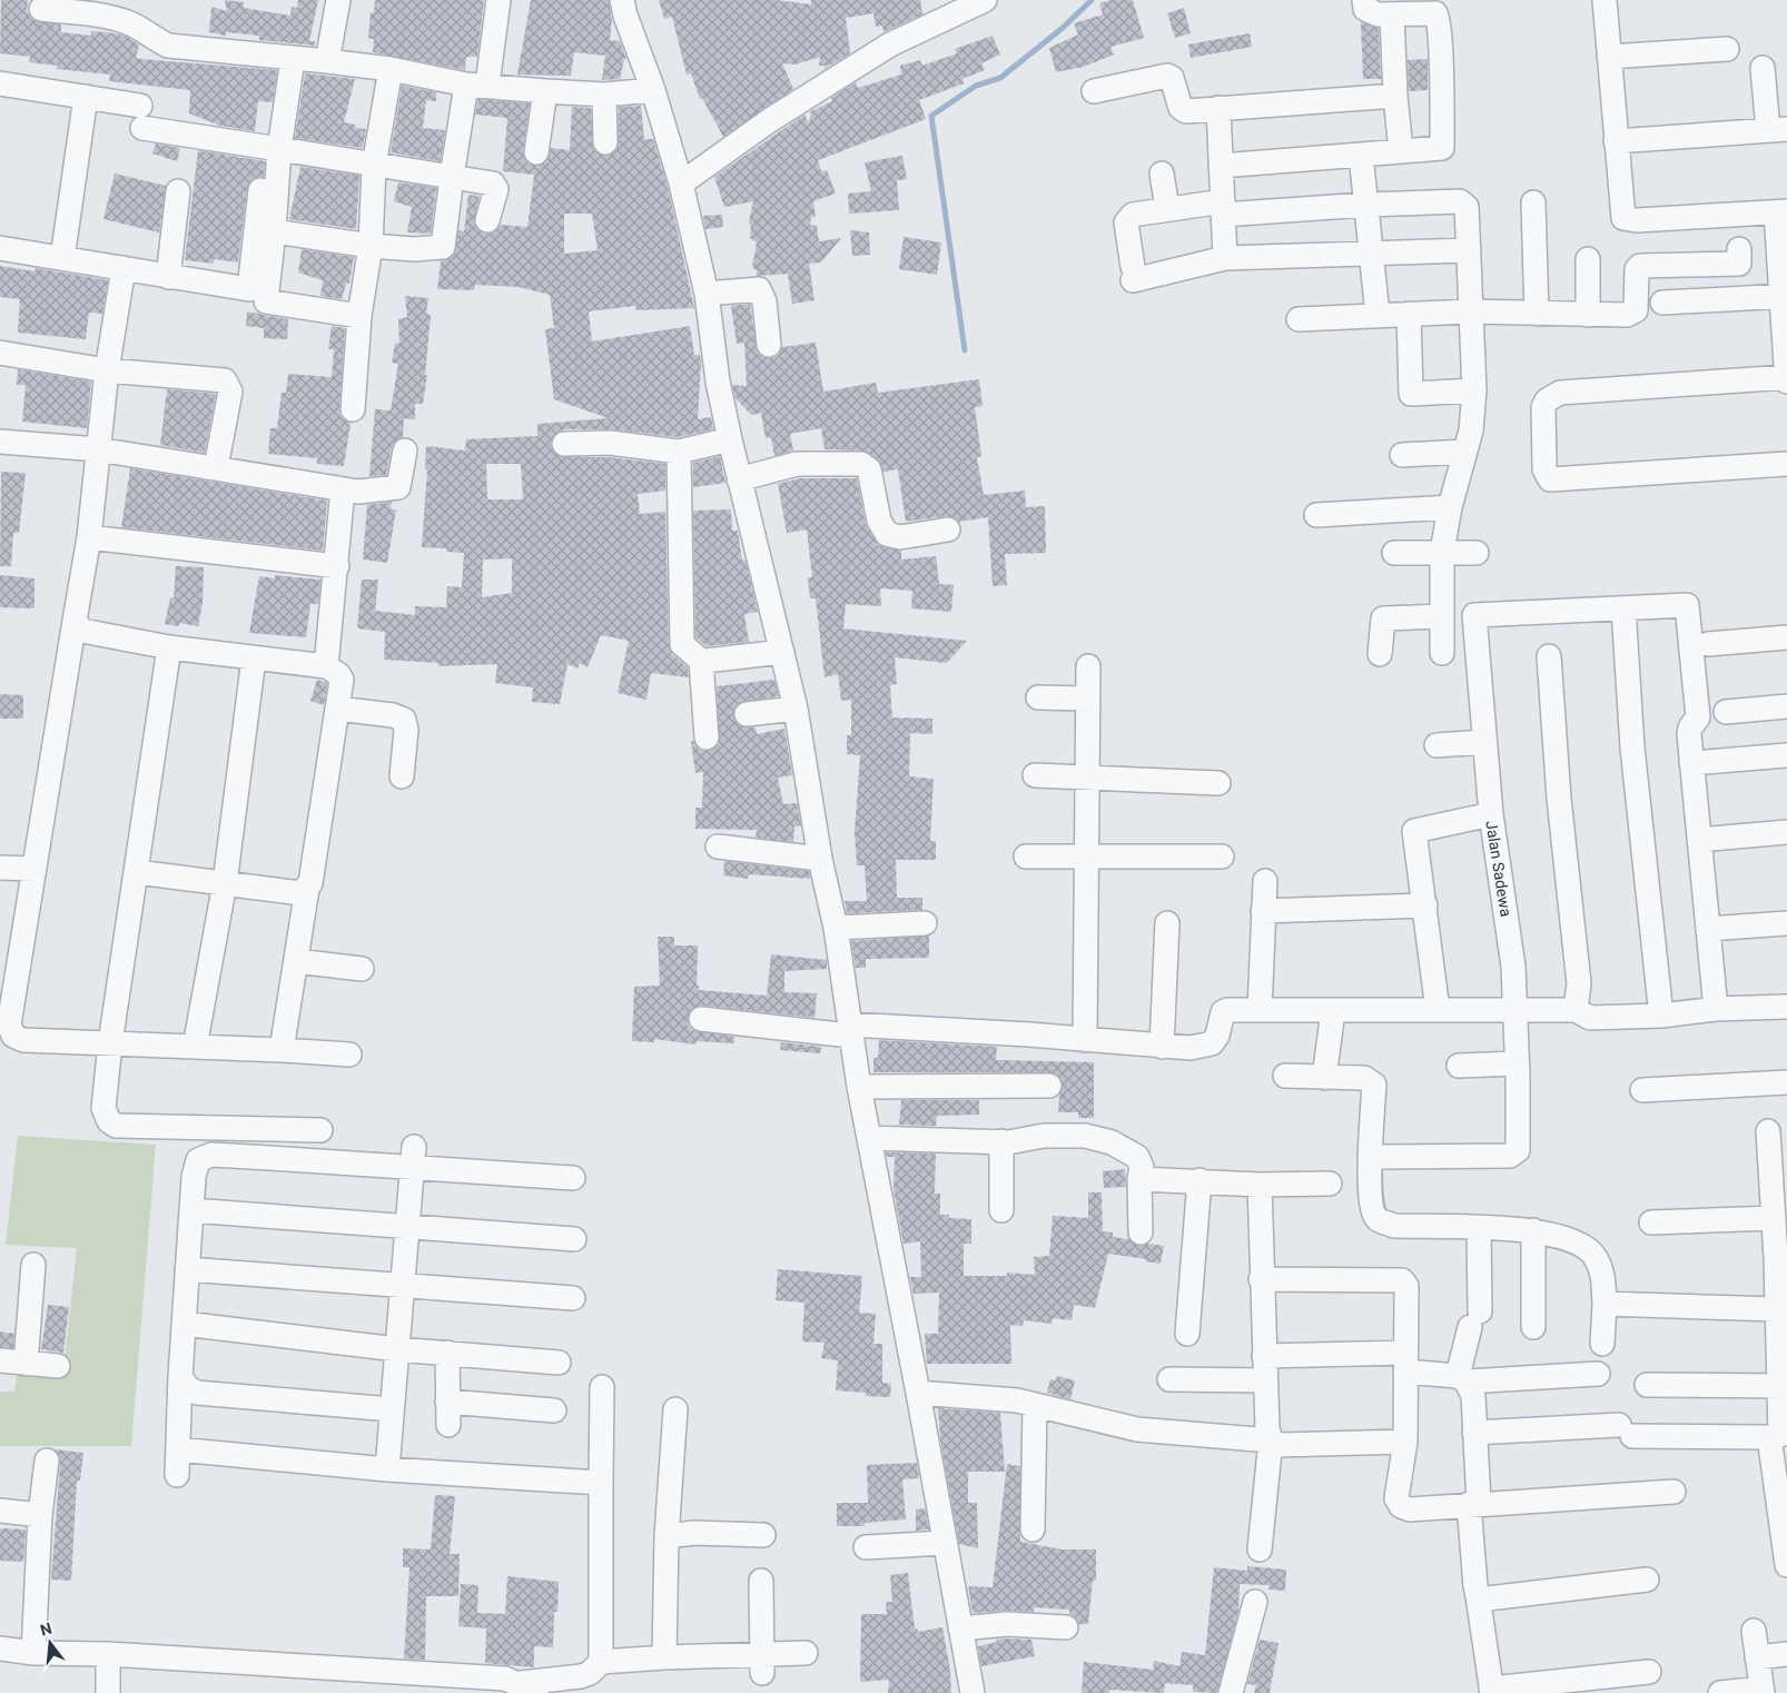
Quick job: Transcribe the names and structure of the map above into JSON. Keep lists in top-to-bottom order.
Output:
{
  "streets": {
    "street": ["Jalan Sadewa"]
  },
  "north": "top"
}
